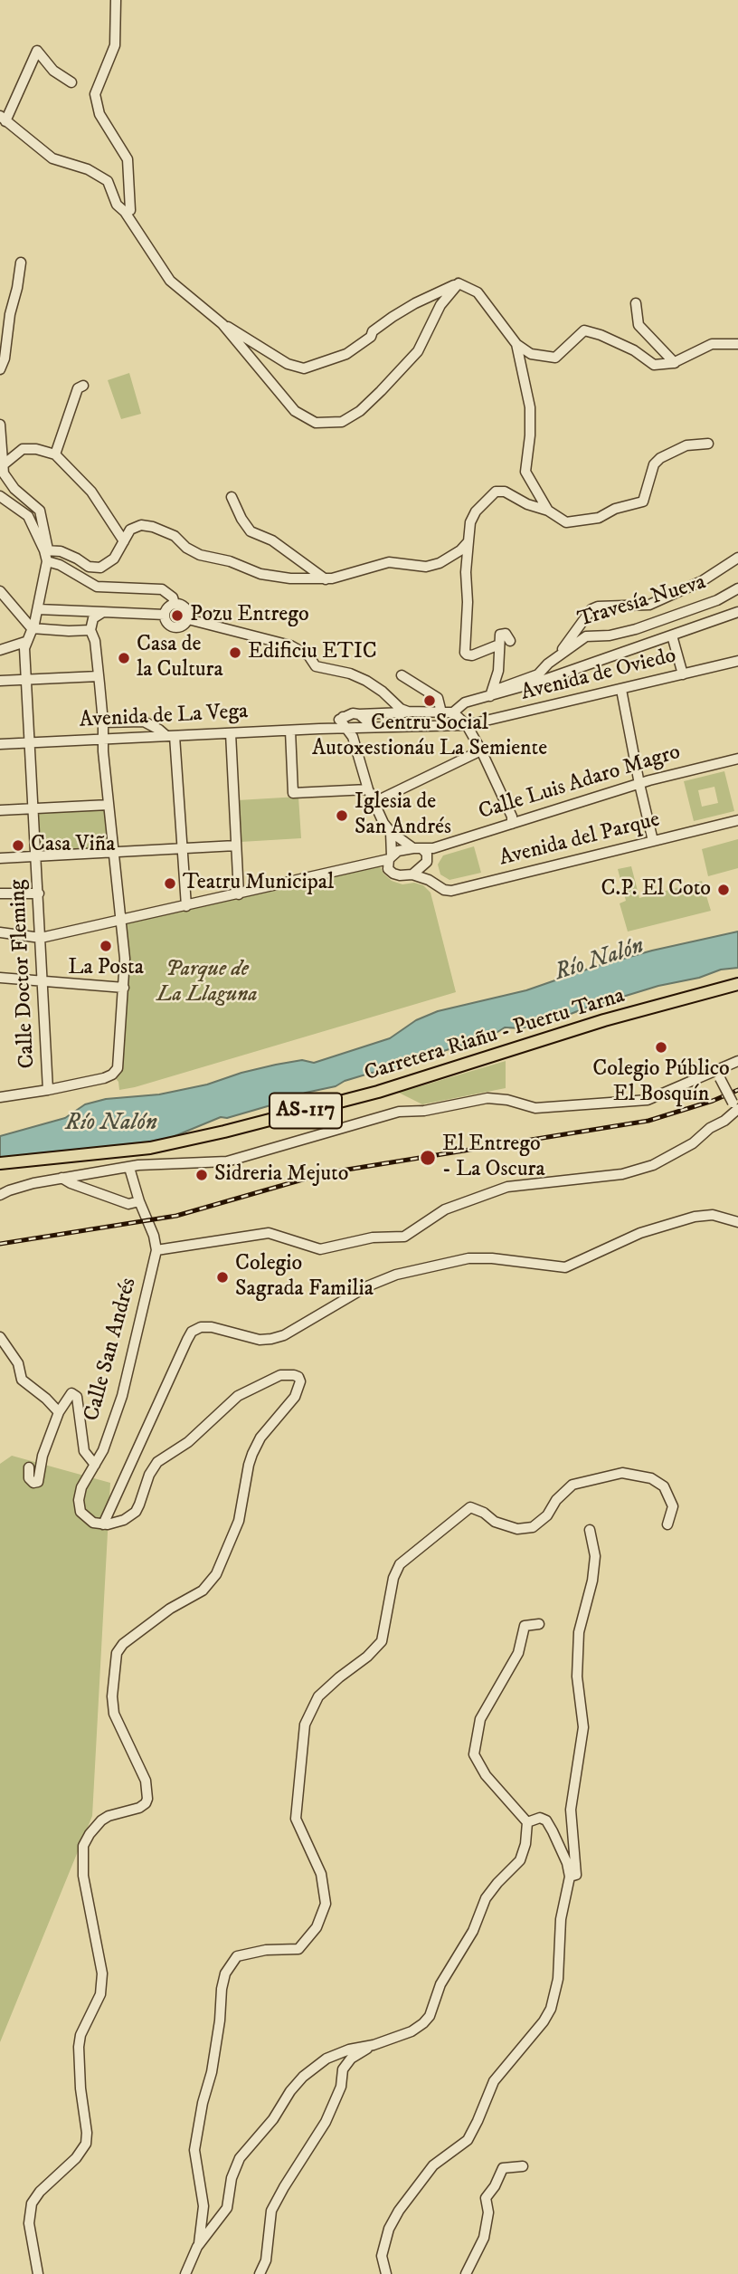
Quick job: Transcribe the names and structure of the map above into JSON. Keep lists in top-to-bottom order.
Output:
{
  "streets": {
    "main road": ["Carretera Riañu - Puertu Tarna", "AS-117"],
    "street": [
      "Travesía Nueva",
      "Avenida de Oviedo",
      "Avenida de La Vega",
      "Calle Luis Adaro Magro",
      "Avenida del Parque",
      "Calle Doctor Fleming",
      "Calle San Andrés"
    ]
  },
  "crossings": [
    ["Avenida de Oviedo", "Avenida de La Vega"],
    ["Avenida de La Vega", "Calle Doctor Fleming"],
    ["Calle Luis Adaro Magro", "Avenida del Parque"]
  ],
  "water": ["Río Nalón"],
  "parks": ["Parque de La Llaguna"],
  "places": [
    "Pozu Entrego",
    "Edificiu ETIC",
    "Casa de la Cultura",
    "Centru Social Autoxestionáu La Semiente",
    "Iglesia de San Andrés",
    "Casa Viña",
    "Teatru Municipal",
    "C.P. El Coto",
    "La Posta",
    "Colegio Público El Bosquín",
    "El Entrego - La Oscura",
    "Sidreria Mejuto",
    "Colegio Sagrada Familia"
  ]
}
